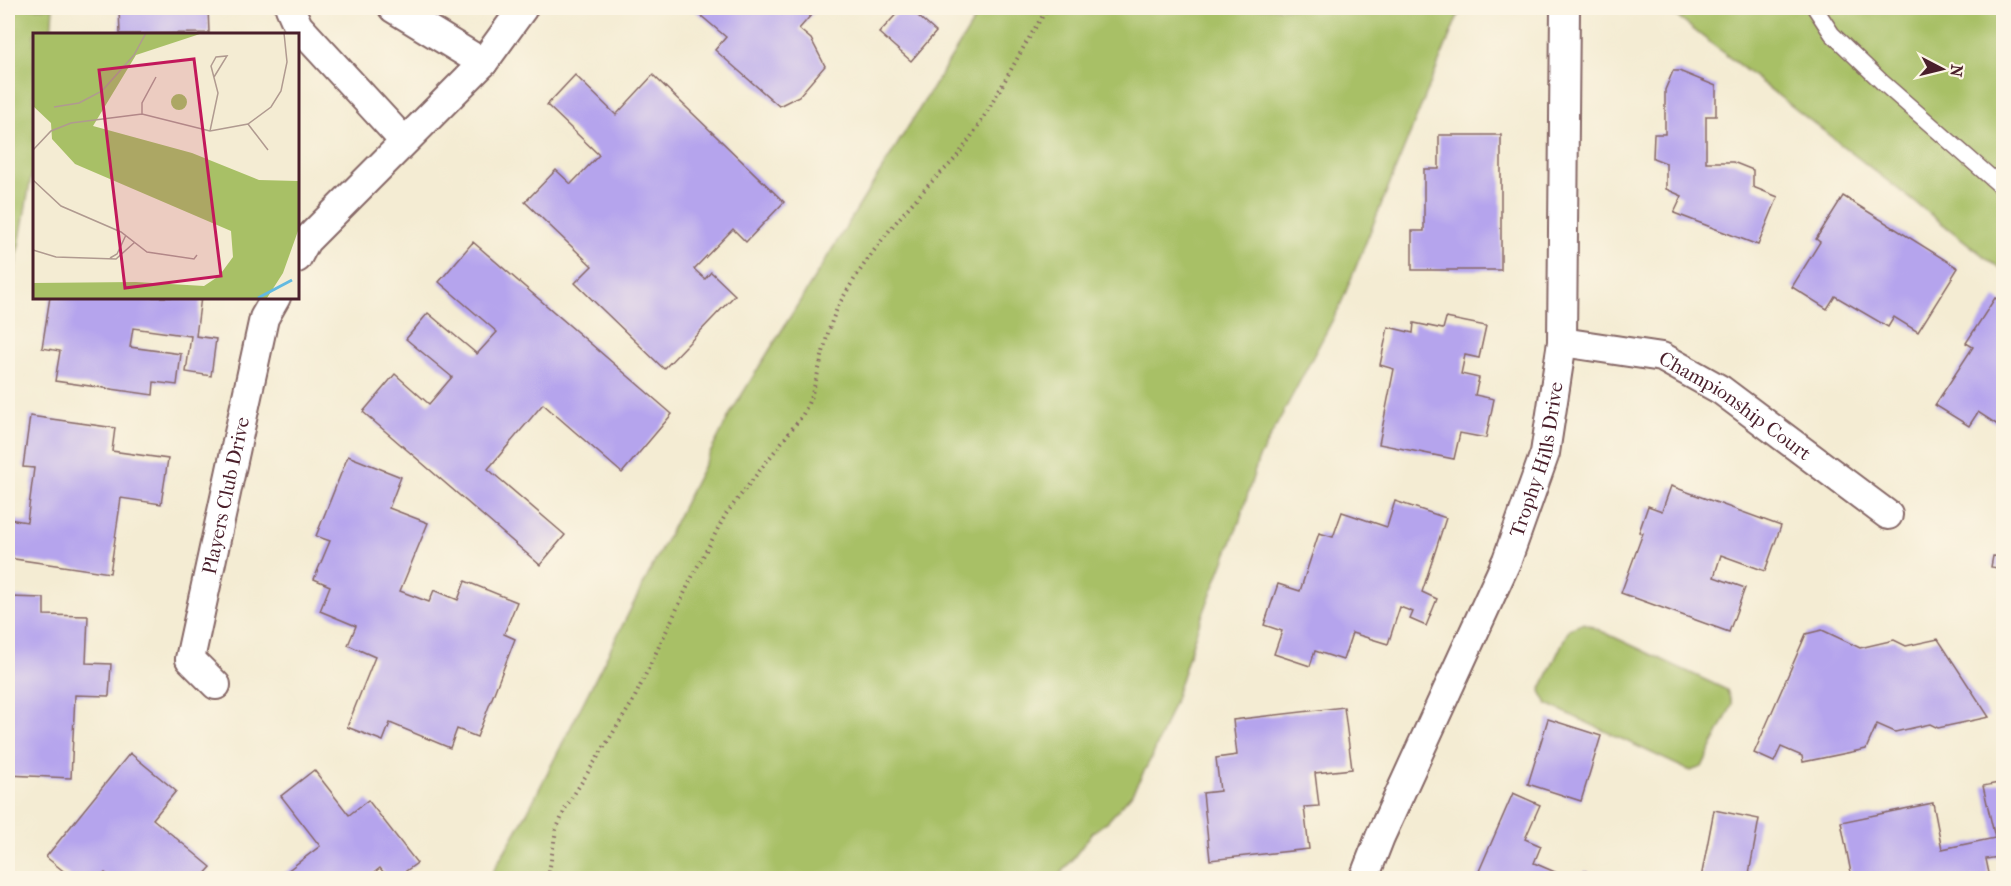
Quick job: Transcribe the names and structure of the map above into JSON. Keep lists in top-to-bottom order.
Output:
{
  "streets": {
    "street": ["Championship Court", "Trophy Hills Drive", "Players Club Drive"]
  },
  "crossings": [
    ["Championship Court", "Trophy Hills Drive"]
  ],
  "north": "right"
}
